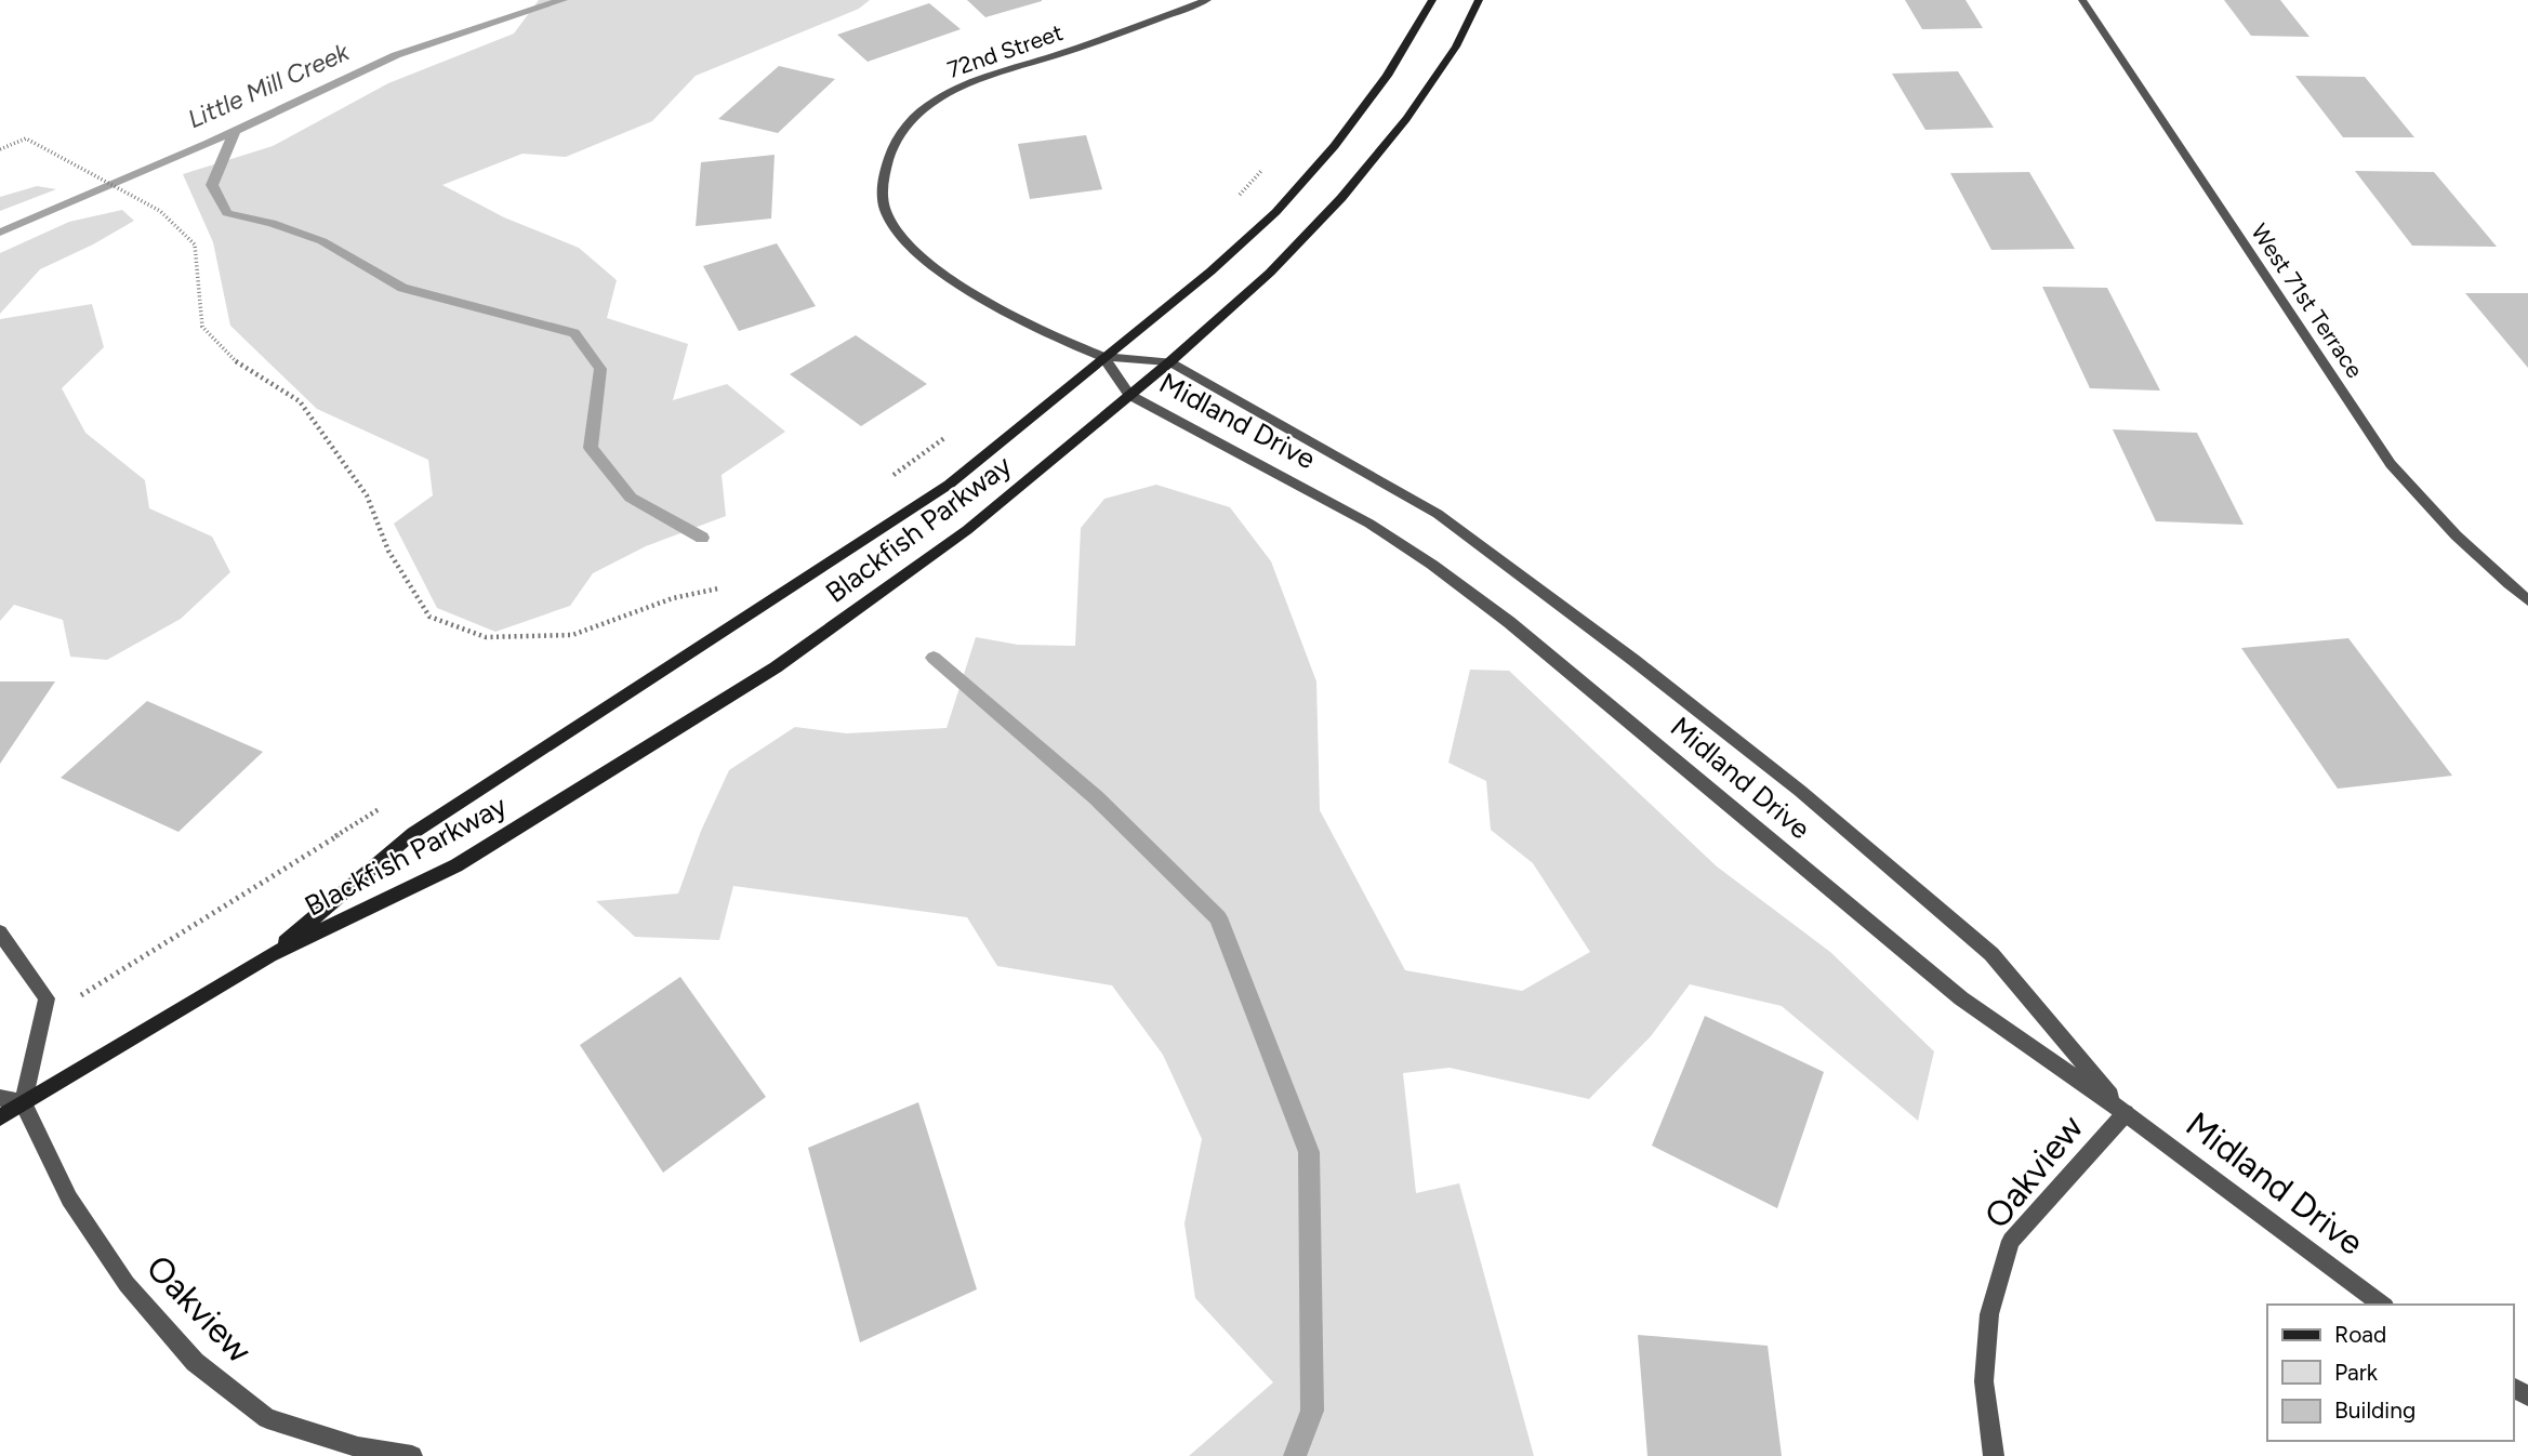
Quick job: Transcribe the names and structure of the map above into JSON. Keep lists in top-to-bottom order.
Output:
{
  "streets": {
    "main road": ["Blackfish Parkway"],
    "street": [
      "72nd Street",
      "West 71st Terrace",
      "Midland Drive",
      "Oakview"
    ]
  },
  "crossings": [
    ["72nd Street", "Midland Drive"],
    ["72nd Street", "Blackfish Parkway"],
    ["Midland Drive", "Blackfish Parkway"],
    ["Midland Drive", "Oakview"],
    ["Blackfish Parkway", "Oakview"]
  ],
  "water": ["Little Mill Creek"],
  "legend": ["Road", "Park", "Building"]
}
